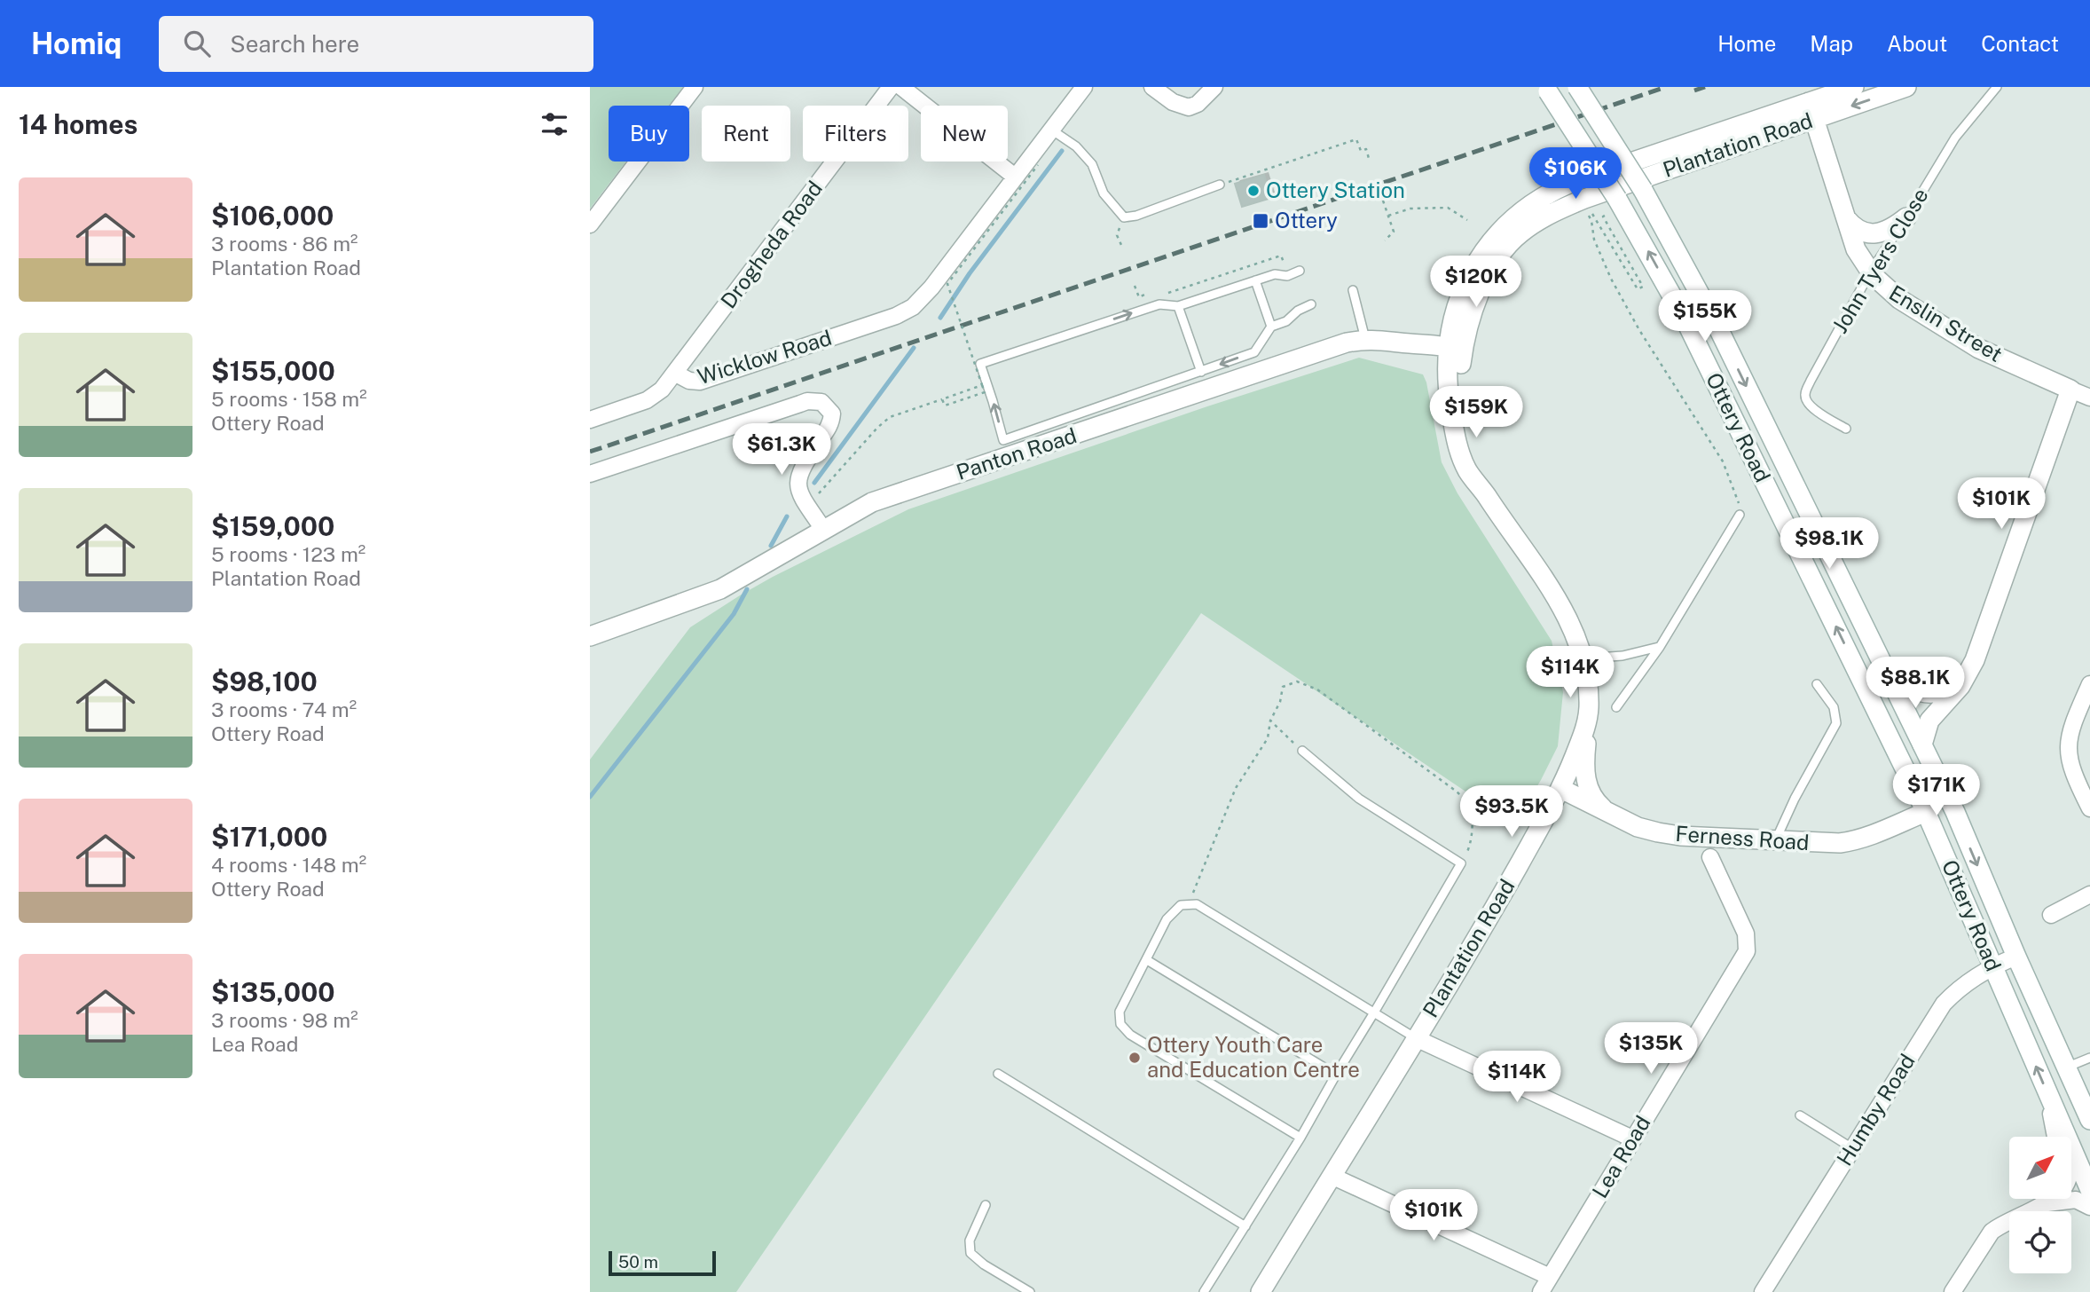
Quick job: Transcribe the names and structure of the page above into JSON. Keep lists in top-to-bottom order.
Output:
{
  "streets": {
    "street": [
      "Plantation Road",
      "Drogheda Road",
      "Enslin Street",
      "Wicklow Road",
      "Ottery Road",
      "Panton Road",
      "Ferness Road",
      "Humby Road",
      "Lea Road"
    ],
    "lane": ["John Tyers Close"]
  },
  "crossings": [
    ["Plantation Road", "Enslin Street"],
    ["Plantation Road", "Panton Road"],
    ["Plantation Road", "Ferness Road"],
    ["Drogheda Road", "Wicklow Road"],
    ["John Tyers Close", "Enslin Street"],
    ["Ottery Road", "Ferness Road"],
    ["Ottery Road", "Humby Road"]
  ],
  "places": {
    "other": ["Ottery Station", "Ottery Youth Care and Education Centre"],
    "transit": ["Ottery"]
  },
  "scale_bar": "50 m",
  "north": "top right",
  "page": {
    "header": "Homiq",
    "search": "Search here",
    "nav": [
      "Home",
      "Map",
      "About",
      "Contact"
    ],
    "heading": "14 homes",
    "chip": [
      "Buy",
      "Rent",
      "Filters",
      "New"
    ],
    "price": [
      "$106K",
      "$120K",
      "$155K",
      "$159K",
      "$61.3K",
      "$101K",
      "$98.1K",
      "$114K",
      "$88.1K",
      "$171K",
      "$93.5K",
      "$135K",
      "$114K",
      "$101K"
    ],
    "list": [
      {
        "name": "$106,000",
        "note": "3 rooms · 86 m² · Plantation Road"
      },
      {
        "name": "$155,000",
        "note": "5 rooms · 158 m² · Ottery Road"
      },
      {
        "name": "$159,000",
        "note": "5 rooms · 123 m² · Plantation Road"
      },
      {
        "name": "$98,100",
        "note": "3 rooms · 74 m² · Ottery Road"
      },
      {
        "name": "$171,000",
        "note": "4 rooms · 148 m² · Ottery Road"
      },
      {
        "name": "$135,000",
        "note": "3 rooms · 98 m² · Lea Road"
      }
    ],
    "scale": "50 m"
  }
}
